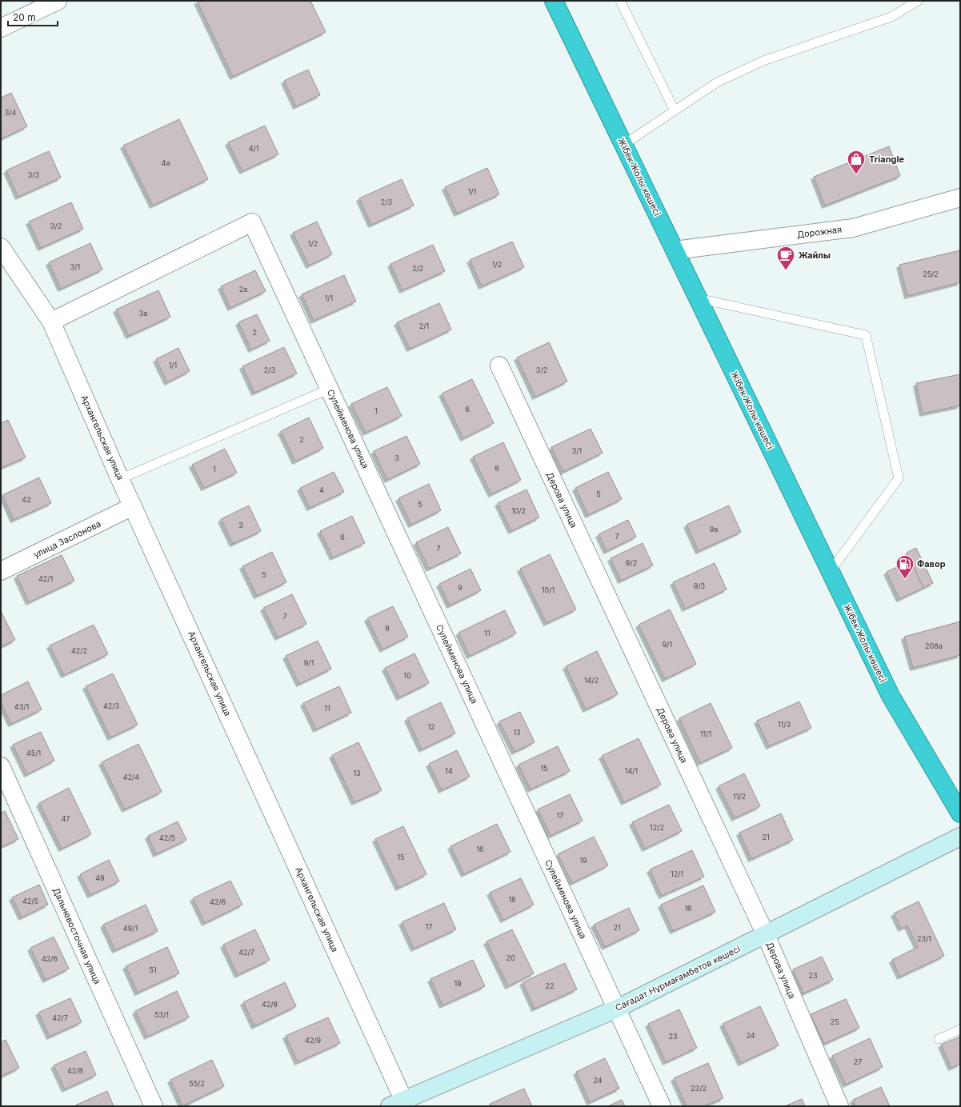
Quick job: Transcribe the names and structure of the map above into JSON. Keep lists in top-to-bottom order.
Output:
{
  "streets": {
    "highway": ["Жібек Жолы көшесі"],
    "main road": ["Сағадат Нұрмағамбетов көшесі"],
    "street": [
      "Дорожная",
      "Сулейменова улица",
      "Архангельская улица",
      "Дерова улица",
      "улица Заслонова",
      "Дальневосточная улица"
    ]
  },
  "crossings": [
    ["Жібек Жолы көшесі", "Дорожная"],
    ["Сулейменова улица", "Архангельская улица"],
    ["Сулейменова улица", "Сағадат Нұрмағамбетов көшесі"],
    ["Архангельская улица", "улица Заслонова"],
    ["Архангельская улица", "Сағадат Нұрмағамбетов көшесі"],
    ["Дерова улица", "Сағадат Нұрмағамбетов көшесі"]
  ],
  "places": {
    "shop": ["Triangle"],
    "cafe": ["Жайлы"],
    "fuel station": ["Фавор"]
  },
  "house_numbers": [
    "3/4",
    "4/1",
    "4а",
    "3/3",
    "1/1",
    "2/3",
    "3/2",
    "1/2",
    "1/2",
    "3/1",
    "2/2",
    "25/2",
    "2а",
    "1/1",
    "3а",
    "2/1",
    "2",
    "1/1",
    "2/3",
    "3/2",
    "6",
    "1",
    "2",
    "3/1",
    "3",
    "8",
    "1",
    "4",
    "5",
    "42",
    "5",
    "10/2",
    "3",
    "9а",
    "7",
    "6",
    "7",
    "9/2",
    "5",
    "42/1",
    "9/3",
    "9",
    "10/1",
    "7",
    "8",
    "11",
    "9/1",
    "208а",
    "42/2",
    "9/1",
    "10",
    "14/2",
    "42/3",
    "43/1",
    "11",
    "11/3",
    "12",
    "13",
    "11/1",
    "45/1",
    "15",
    "14",
    "14/1",
    "13",
    "42/4",
    "11/2",
    "17",
    "47",
    "12/2",
    "21",
    "42/5",
    "16",
    "15",
    "19",
    "12/1",
    "49",
    "18",
    "42/5",
    "42/6",
    "16",
    "17",
    "21",
    "49/1",
    "23/1",
    "42/7",
    "20",
    "42/6",
    "51",
    "23",
    "19",
    "22",
    "42/8",
    "53/1",
    "42/7",
    "25",
    "24",
    "23",
    "42/9",
    "27",
    "42/8",
    "24",
    "55/2",
    "23/2"
  ],
  "scale_bar": "20 m"
}
